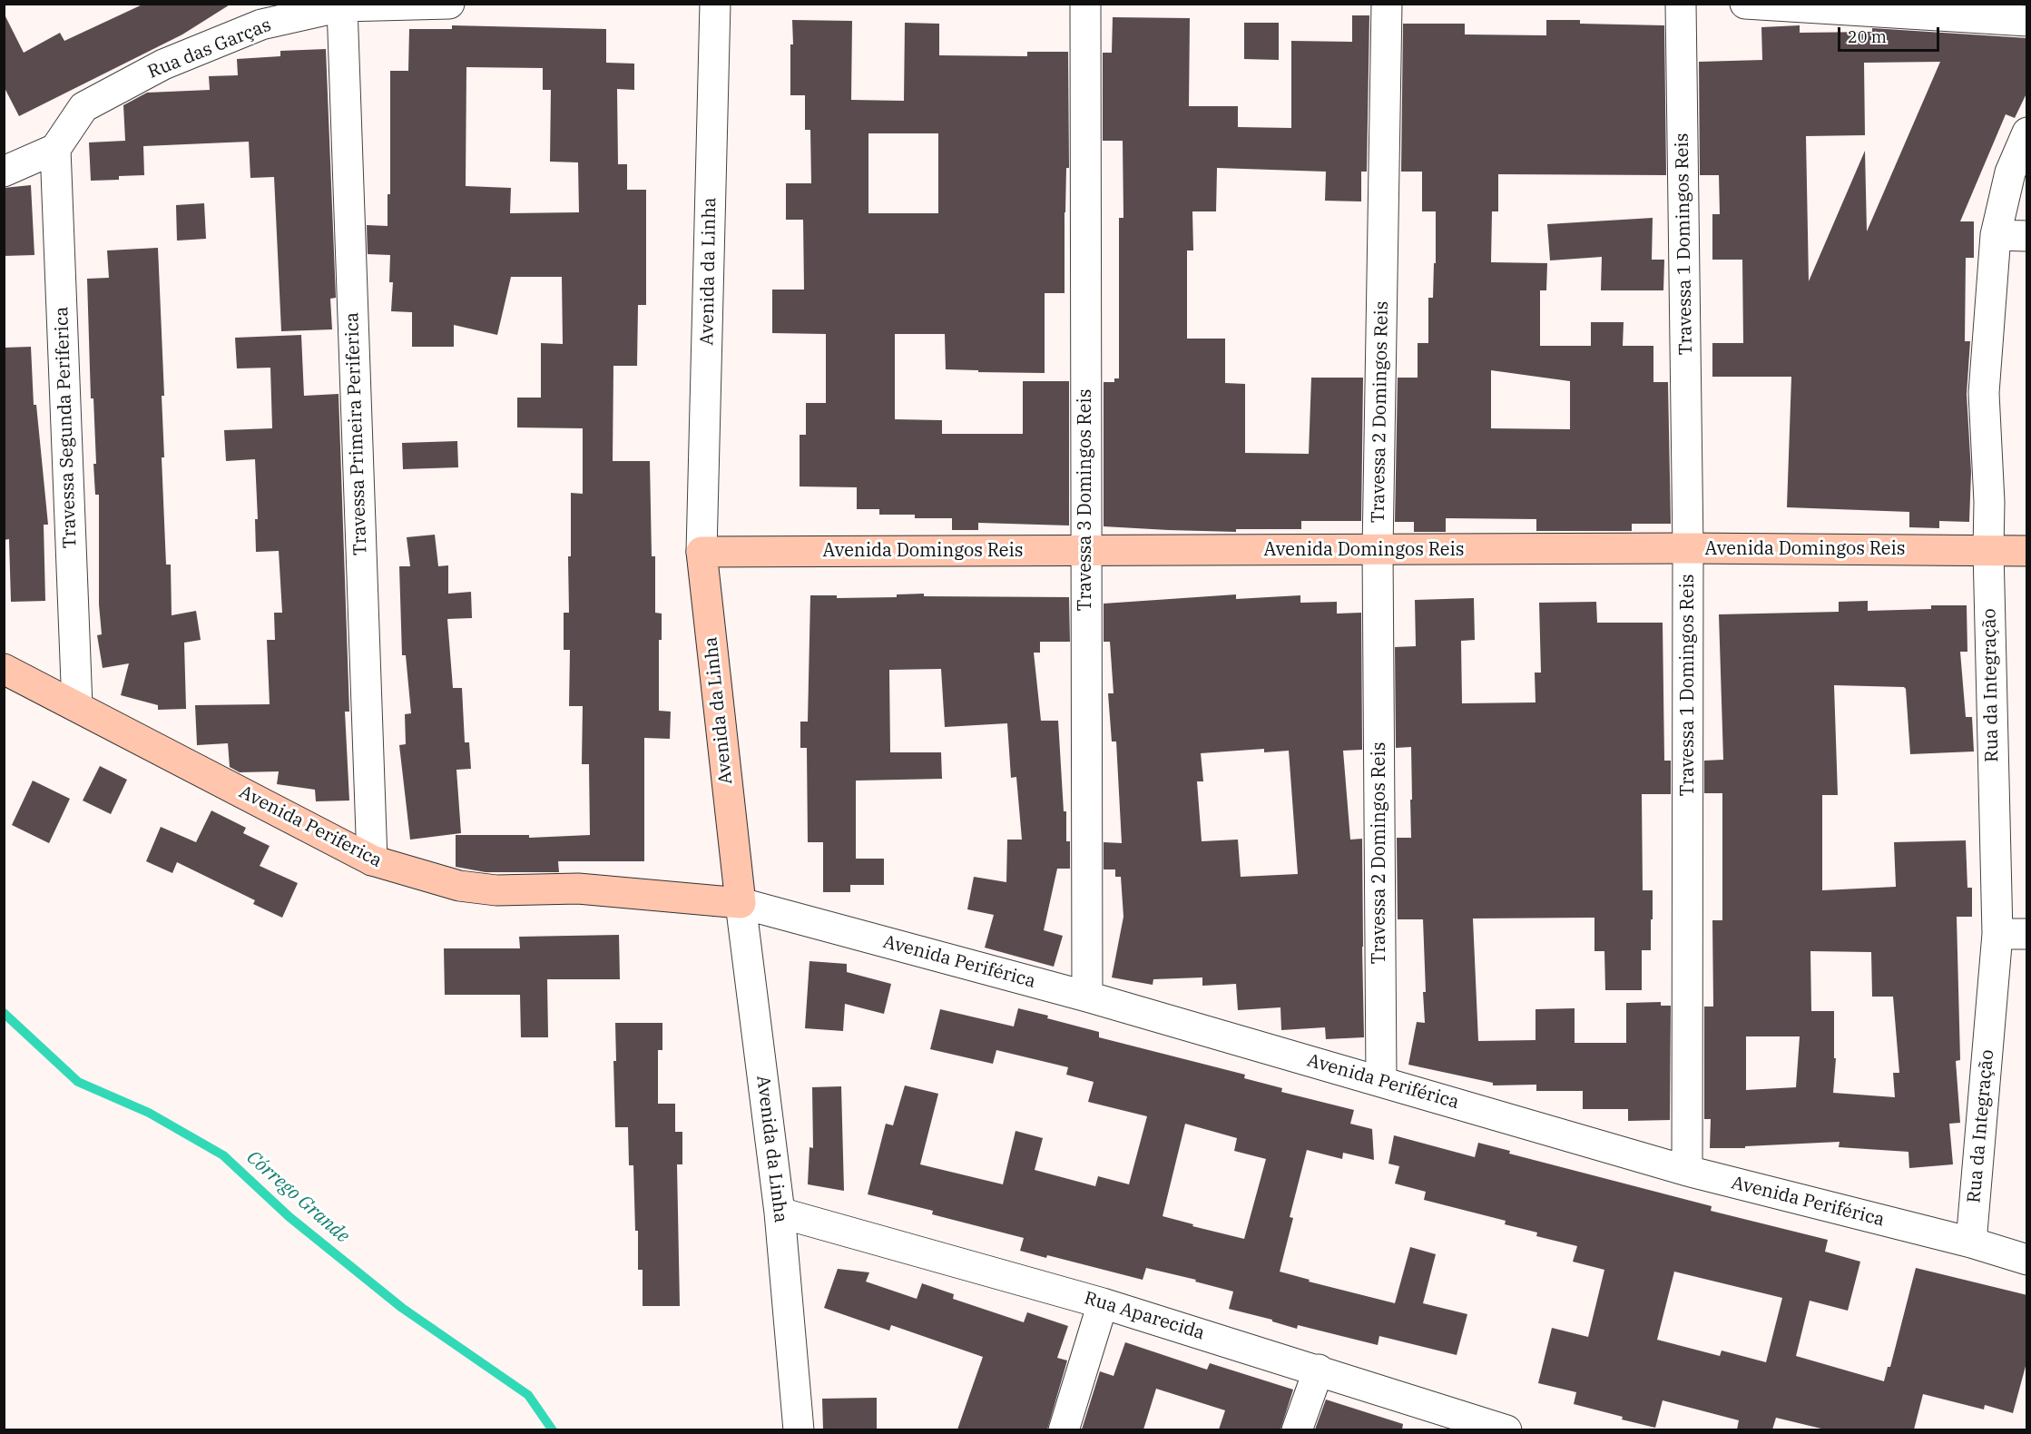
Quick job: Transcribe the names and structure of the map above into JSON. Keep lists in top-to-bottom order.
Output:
{
  "streets": {
    "street": [
      "Rua das Garças",
      "Travessa 1 Domingos Reis",
      "Avenida da Linha",
      "Travessa 2 Domingos Reis",
      "Travessa Segunda Periferica",
      "Travessa Primeira Periferica",
      "Travessa 3 Domingos Reis",
      "Avenida Domingos Reis",
      "Rua da Integração",
      "Avenida Periferica",
      "Avenida Periférica",
      "Rua Aparecida"
    ]
  },
  "crossings": [
    ["Rua das Garças", "Travessa Segunda Periferica"],
    ["Rua das Garças", "Travessa Primeira Periferica"],
    ["Travessa 1 Domingos Reis", "Avenida Domingos Reis"],
    ["Travessa 1 Domingos Reis", "Avenida Periférica"],
    ["Avenida da Linha", "Avenida Domingos Reis"],
    ["Avenida da Linha", "Avenida Periferica"],
    ["Avenida da Linha", "Avenida Periférica"],
    ["Avenida da Linha", "Rua Aparecida"],
    ["Travessa 2 Domingos Reis", "Avenida Domingos Reis"],
    ["Travessa 2 Domingos Reis", "Avenida Periférica"],
    ["Travessa Segunda Periferica", "Avenida Periferica"],
    ["Travessa Primeira Periferica", "Avenida Periferica"],
    ["Travessa 3 Domingos Reis", "Avenida Domingos Reis"],
    ["Travessa 3 Domingos Reis", "Avenida Periférica"],
    ["Avenida Domingos Reis", "Rua da Integração"],
    ["Rua da Integração", "Avenida Periférica"],
    ["Avenida Periferica", "Avenida Periférica"]
  ],
  "water": ["Córrego Grande"],
  "scale_bar": "20 m"
}
